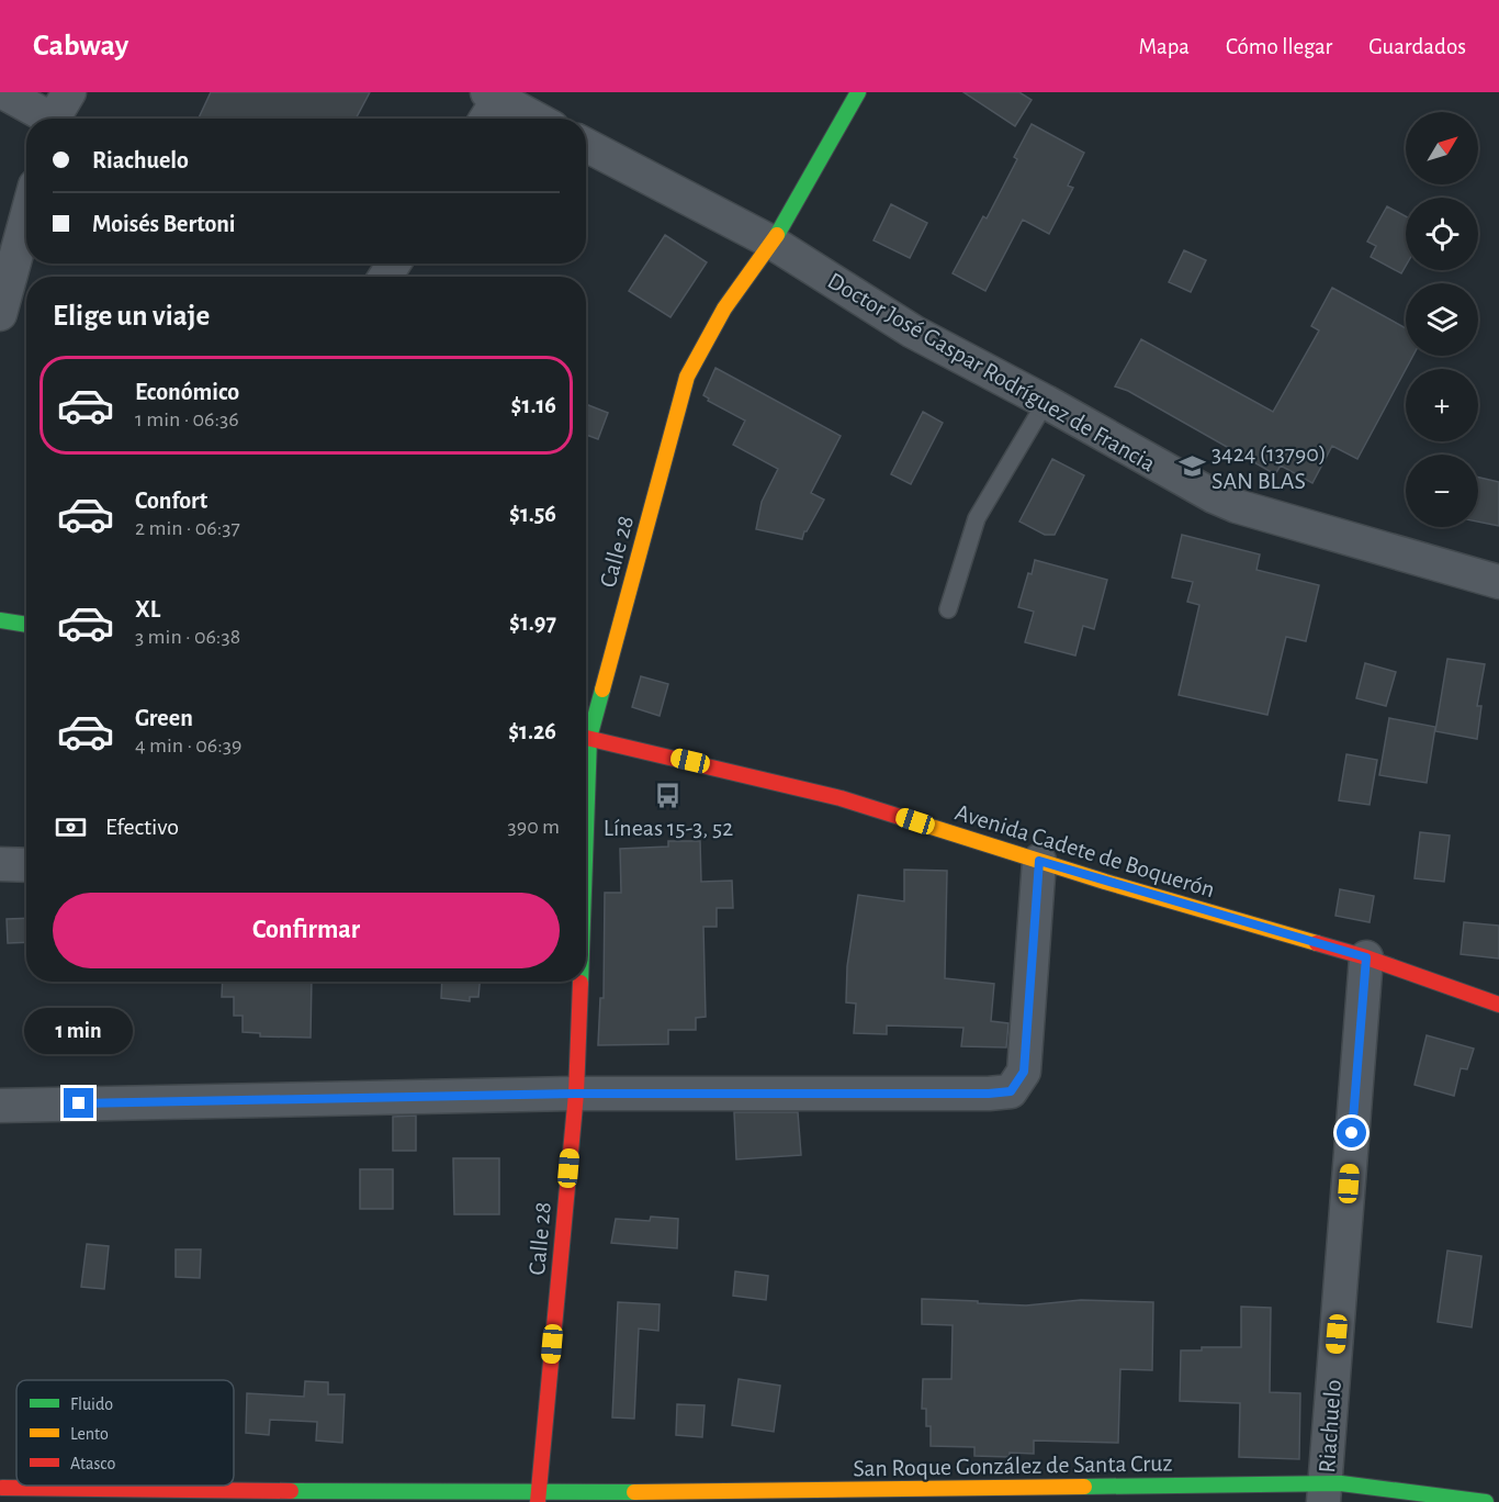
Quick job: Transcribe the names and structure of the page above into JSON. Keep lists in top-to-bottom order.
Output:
{
  "streets": {
    "street": [
      "Doctor José Gaspar Rodríguez de Francia",
      "Calle 28",
      "Avenida Cadete de Boquerón",
      "Riachuelo",
      "San Roque González de Santa Cruz"
    ]
  },
  "crossings": [
    ["Doctor José Gaspar Rodríguez de Francia", "Calle 28"],
    ["Calle 28", "San Roque González de Santa Cruz"],
    ["Avenida Cadete de Boquerón", "Riachuelo"],
    ["Riachuelo", "San Roque González de Santa Cruz"]
  ],
  "places": {
    "school or university": ["3424 (13790) SAN BLAS"],
    "bus stop": ["Líneas 15-3, 52"]
  },
  "legend": ["Fluido", "Lento", "Atasco"],
  "north": "top right",
  "page": {
    "header": "Cabway",
    "nav": ["Mapa", "Cómo llegar", "Guardados"],
    "map_buttons": ["+", "−"],
    "banner": ["Riachuelo", "Moisés Bertoni"],
    "heading": "Elige un viaje",
    "list": [
      {
        "name": "Económico",
        "note": "1 min · 06:36",
        "value": "$1.16"
      },
      {
        "name": "Confort",
        "note": "2 min · 06:37",
        "value": "$1.56"
      },
      {
        "name": "XL",
        "note": "3 min · 06:38",
        "value": "$1.97"
      },
      {
        "name": "Green",
        "note": "4 min · 06:39",
        "value": "$1.26"
      }
    ],
    "pay": ["Efectivo", "390 m"],
    "buttons": "Confirmar",
    "bubble": "1 min"
  }
}
